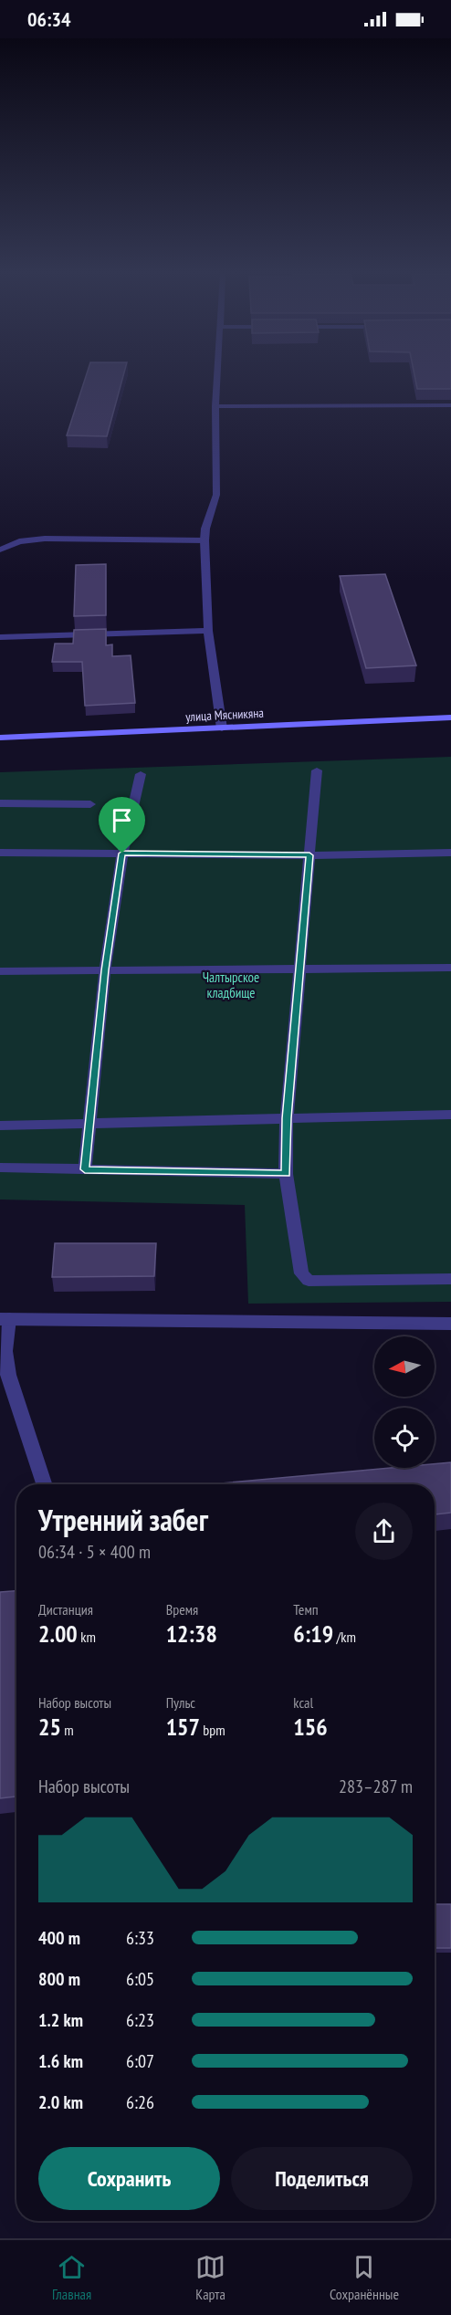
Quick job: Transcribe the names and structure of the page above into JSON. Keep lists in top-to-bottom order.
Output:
{
  "streets": {
    "street": ["улица Мясникяна"]
  },
  "parks": ["Чалтырское кладбище"],
  "north": "left",
  "page": {
    "status": "06:34",
    "heading": ["Утренний забег", "06:34 · 5 × 400 m"],
    "stats": [
      ["Дистанция", "2.00 km"],
      ["Время", "12:38"],
      ["Темп", "6:19 /km"],
      ["Набор высоты", "25 m"],
      ["Пульс", "157 bpm"],
      ["kcal", "156"]
    ],
    "chart": ["Набор высоты", "283–287 m"],
    "list": [
      {
        "name": "400 m",
        "note": "6:33"
      },
      {
        "name": "800 m",
        "note": "6:05"
      },
      {
        "name": "1.2 km",
        "note": "6:23"
      },
      {
        "name": "1.6 km",
        "note": "6:07"
      },
      {
        "name": "2.0 km",
        "note": "6:26"
      }
    ],
    "buttons": ["Сохранить", "Поделиться"],
    "tabs": ["Главная", "Карта", "Сохранённые"]
  }
}
